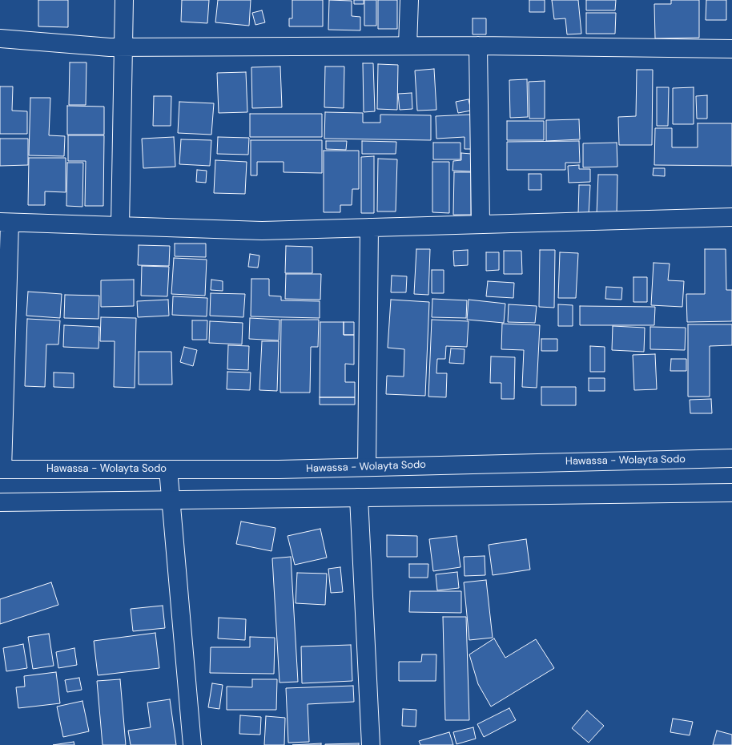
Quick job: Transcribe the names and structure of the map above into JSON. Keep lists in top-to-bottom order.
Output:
{
  "streets": {
    "street": ["Hawassa - Wolayta Sodo"]
  }
}
